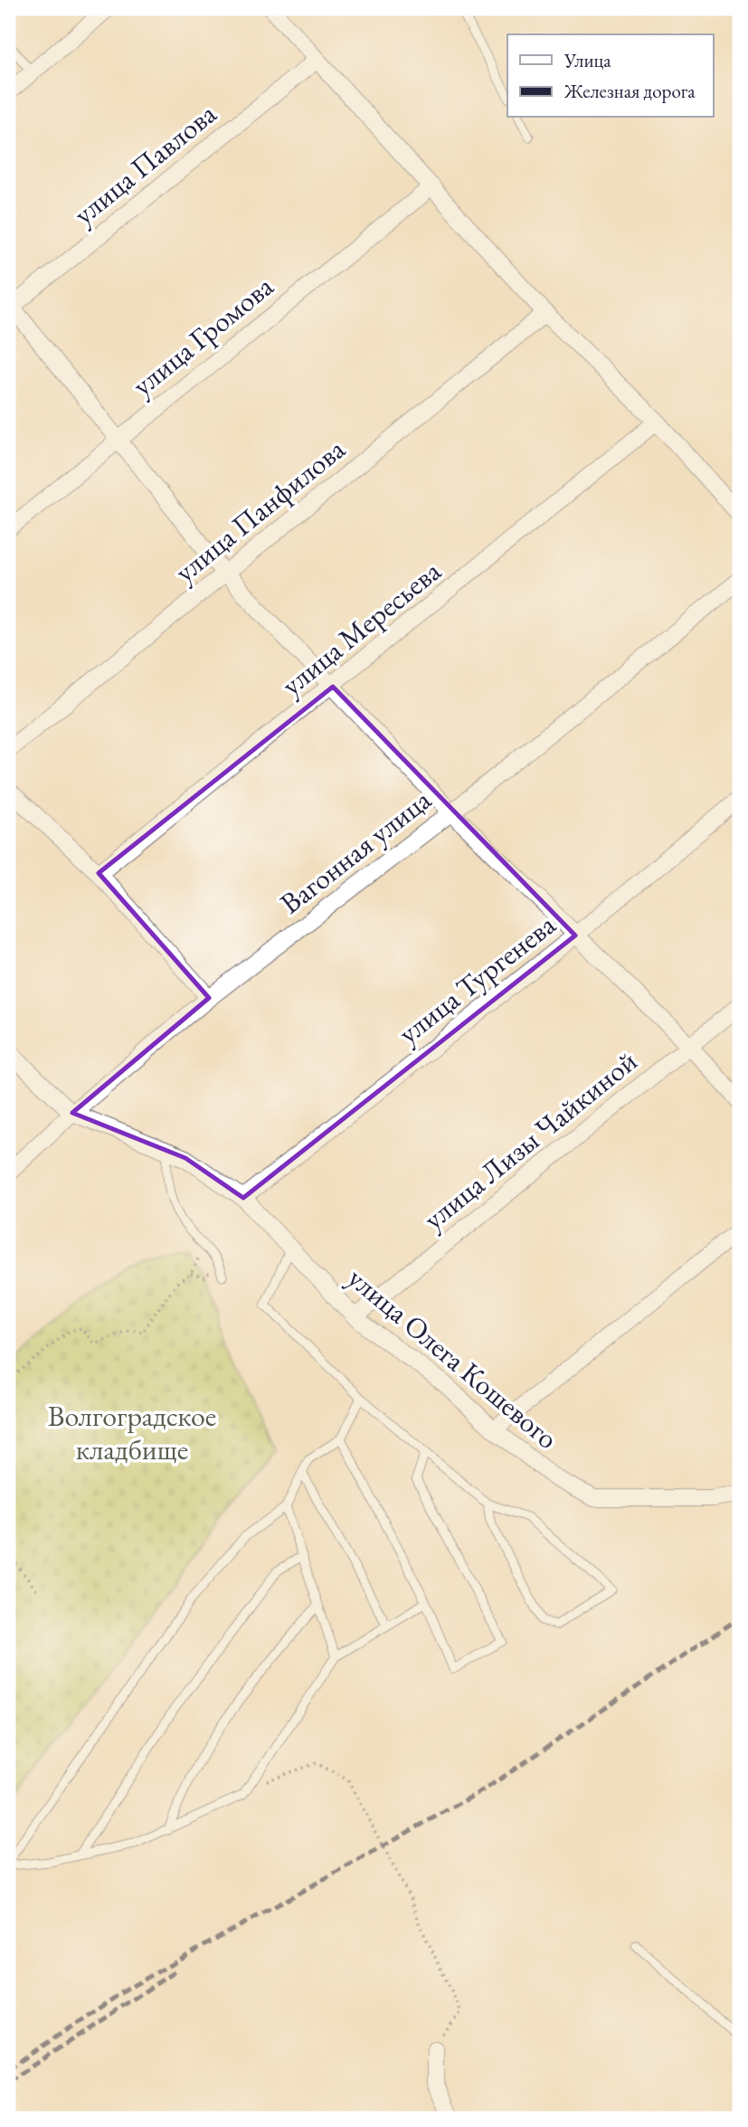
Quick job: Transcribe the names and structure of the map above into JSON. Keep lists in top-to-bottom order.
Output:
{
  "streets": {
    "street": [
      "улица Павлова",
      "улица Громова",
      "улица Панфилова",
      "улица Мересьева",
      "Вагонная улица",
      "улица Тургенева",
      "улица Лизы Чайкиной",
      "улица Олега Кошевого"
    ]
  },
  "crossings": [
    ["Вагонная улица", "улица Олега Кошевого"],
    ["улица Тургенева", "улица Олега Кошевого"],
    ["улица Лизы Чайкиной", "улица Олега Кошевого"]
  ],
  "parks": ["Волгоградское кладбище"],
  "legend": ["Улица", "Железная дорога"]
}
